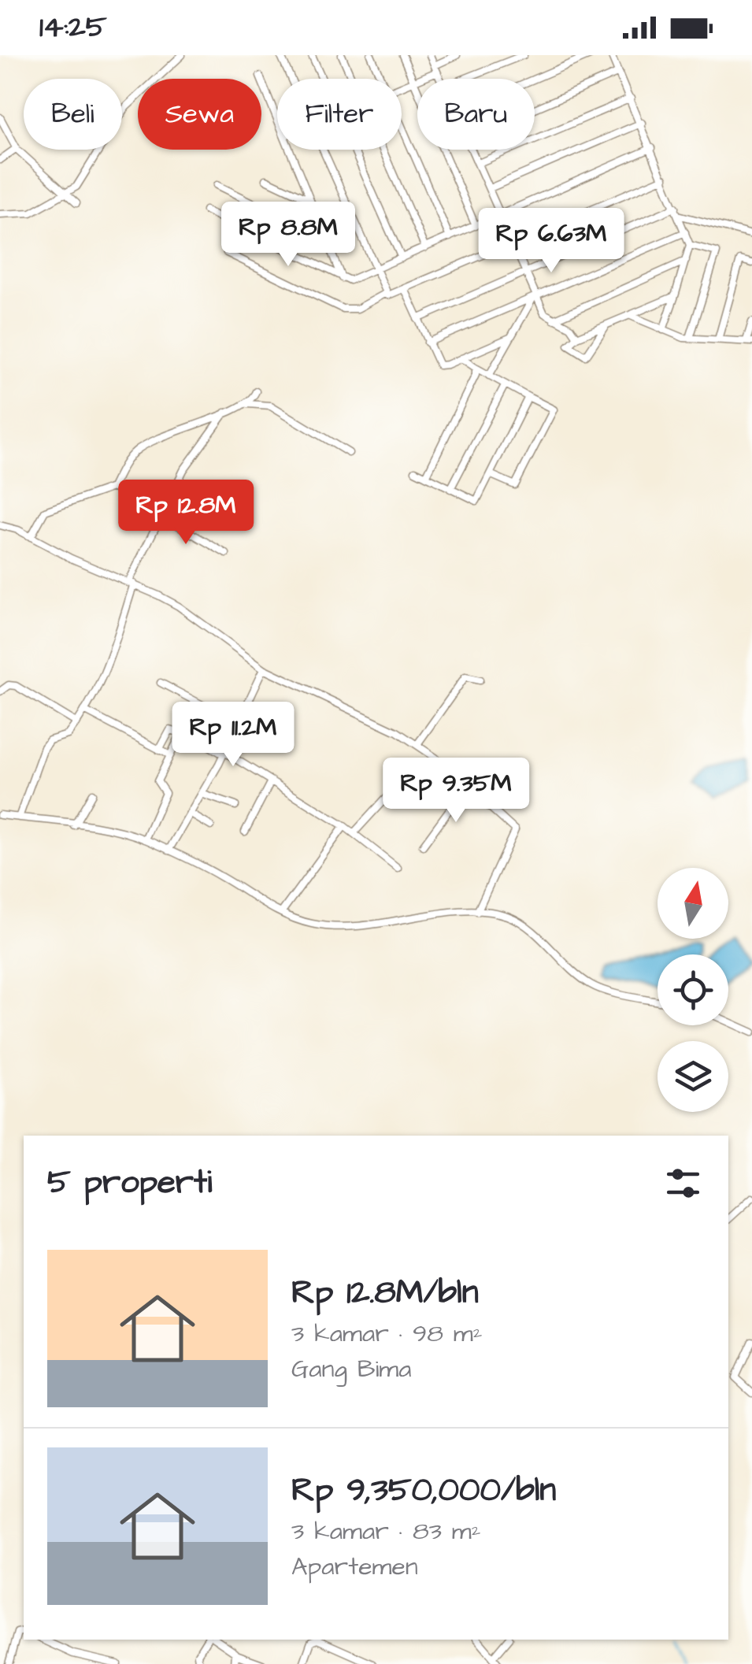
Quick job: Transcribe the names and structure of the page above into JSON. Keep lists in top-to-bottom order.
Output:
{
  "north": "top",
  "page": {
    "status": "14:25",
    "chip": [
      "Beli",
      "Sewa",
      "Filter",
      "Baru"
    ],
    "price": [
      "Rp 8.8M",
      "Rp 6.63M",
      "Rp 12.8M",
      "Rp 11.2M",
      "Rp 9.35M"
    ],
    "heading": "5 properti",
    "list": [
      {
        "name": "Rp 12.8M/bln",
        "note": "3 kamar · 98 m² · Gang Bima"
      },
      {
        "name": "Rp 9,350,000/bln",
        "note": "3 kamar · 83 m² · Apartemen"
      }
    ]
  }
}
